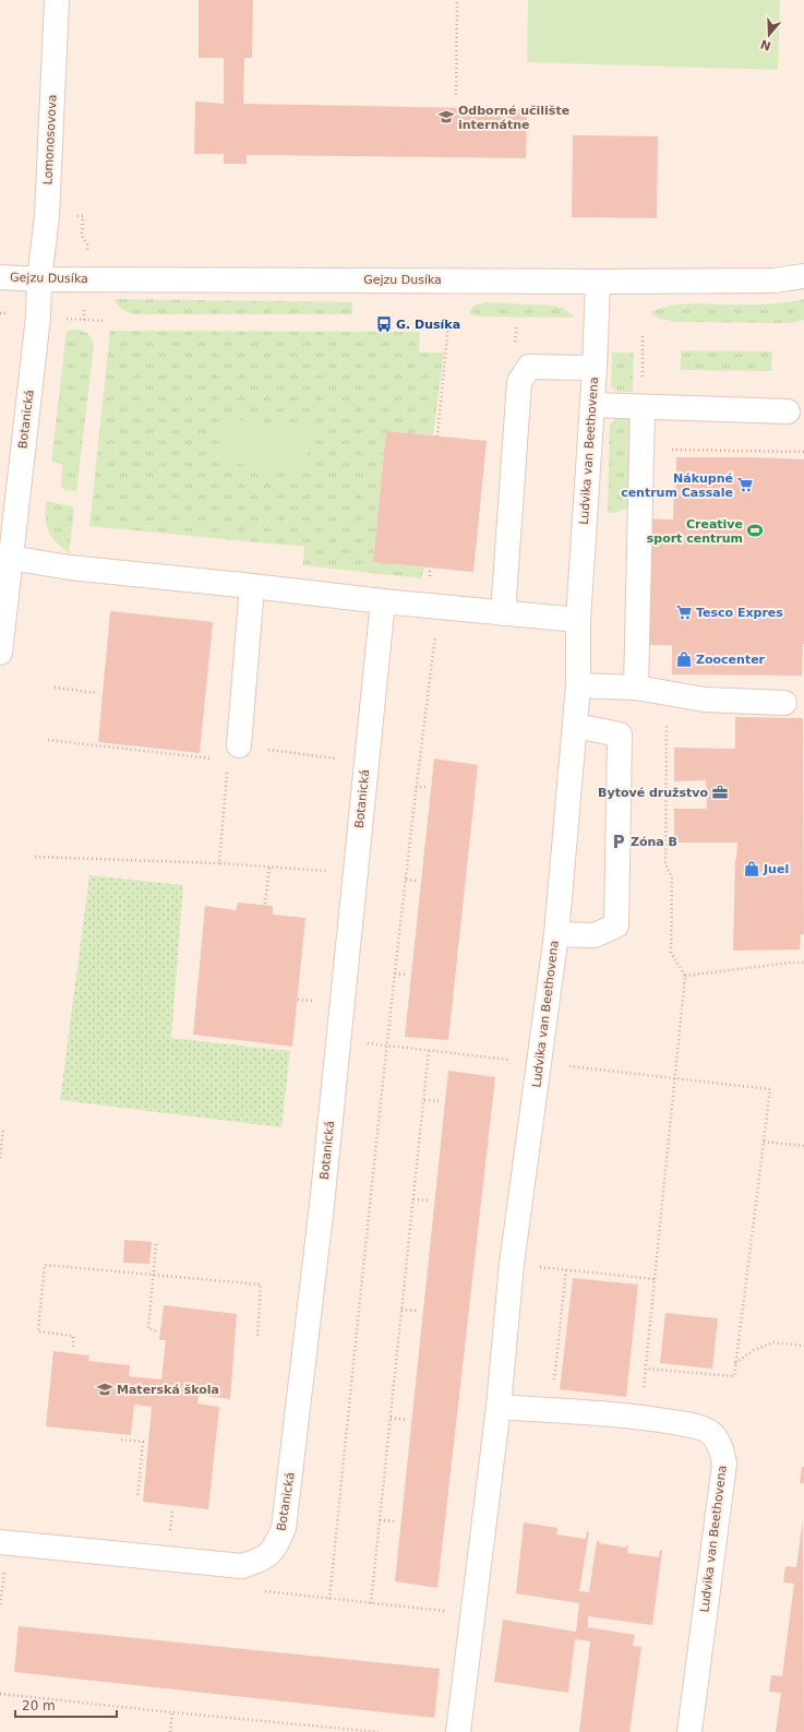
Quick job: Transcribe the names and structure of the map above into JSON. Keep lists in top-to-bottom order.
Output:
{
  "streets": {
    "street": [
      "Lomonosovova",
      "Gejzu Dusíka",
      "Botanická",
      "Ludvika van Beethovena"
    ]
  },
  "crossings": [
    ["Lomonosovova", "Gejzu Dusíka"],
    ["Lomonosovova", "Botanická"],
    ["Gejzu Dusíka", "Botanická"],
    ["Gejzu Dusíka", "Ludvika van Beethovena"]
  ],
  "places": {
    "school or university": ["Odborné učilište internátne", "Materská škola"],
    "bus stop": ["G. Dusíka"],
    "supermarket": ["Nákupné centrum Cassale", "Tesco Expres"],
    "sports": ["Creative sport centrum"],
    "shop": ["Zoocenter", "Juel"],
    "office": ["Bytové družstvo"],
    "parking": ["Zóna B"]
  },
  "scale_bar": "20 m",
  "north": "bottom"
}
